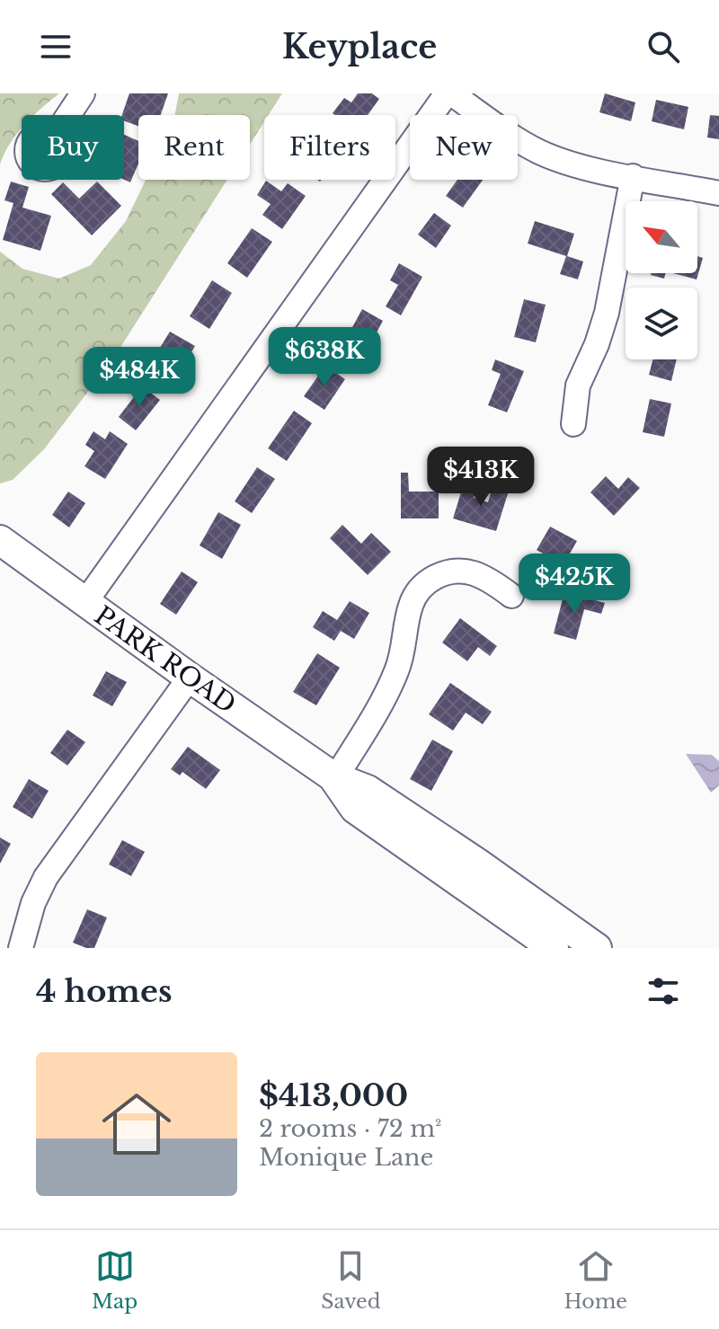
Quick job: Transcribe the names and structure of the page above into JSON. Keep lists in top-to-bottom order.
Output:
{
  "streets": {
    "main road": ["PARK ROAD"]
  },
  "north": "top left",
  "page": {
    "header": "Keyplace",
    "chip": [
      "Buy",
      "Rent",
      "Filters",
      "New"
    ],
    "price": [
      "$638K",
      "$484K",
      "$413K",
      "$425K"
    ],
    "heading": "4 homes",
    "list": [
      {
        "name": "$413,000",
        "note": "2 rooms · 72 m² · Monique Lane"
      }
    ],
    "tabs": ["Map", "Saved", "Home"]
  }
}
